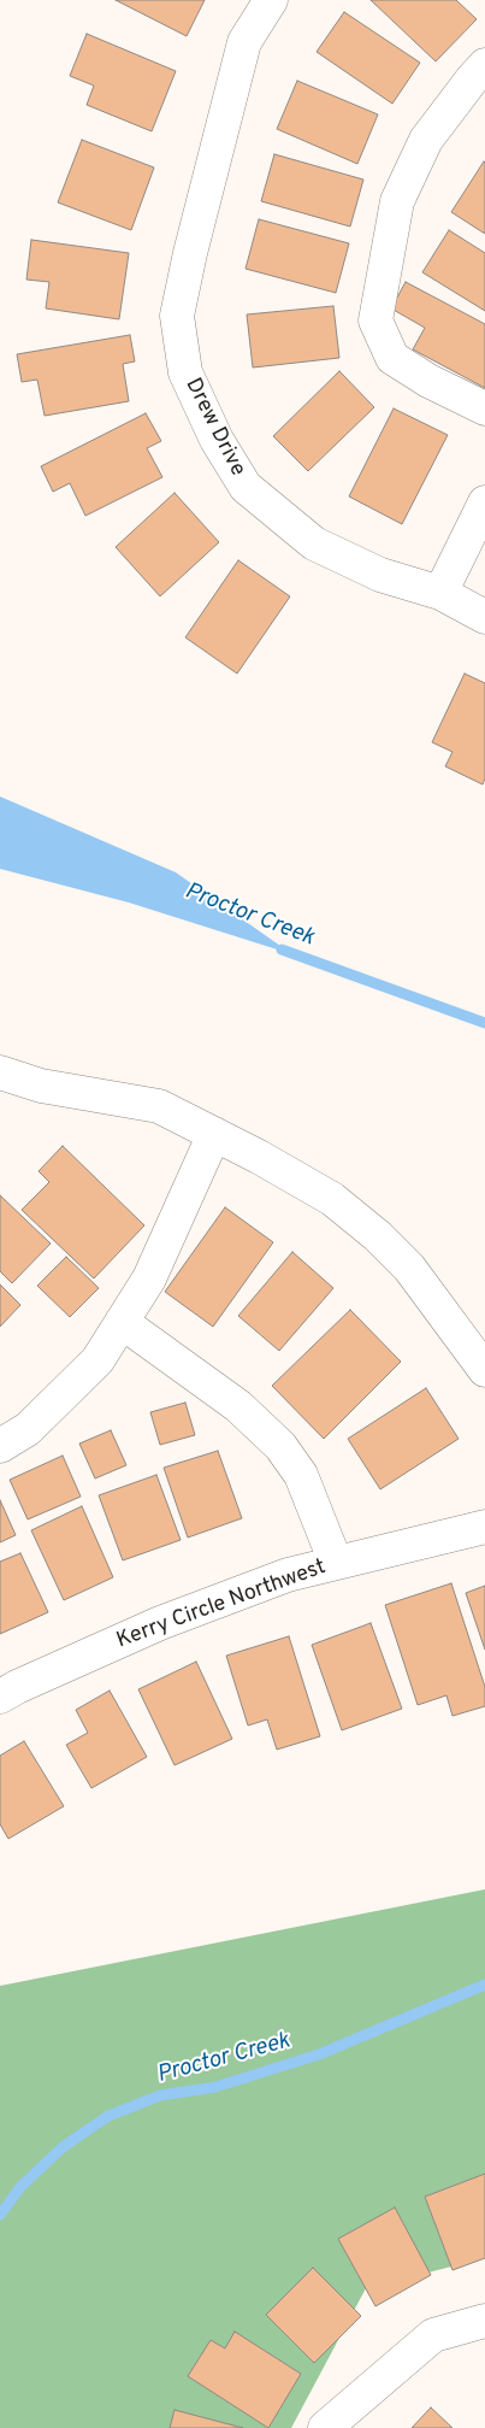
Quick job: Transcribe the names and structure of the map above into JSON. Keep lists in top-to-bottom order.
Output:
{
  "streets": {
    "street": ["Drew Drive", "Kerry Circle Northwest"]
  },
  "water": ["Proctor Creek"]
}
